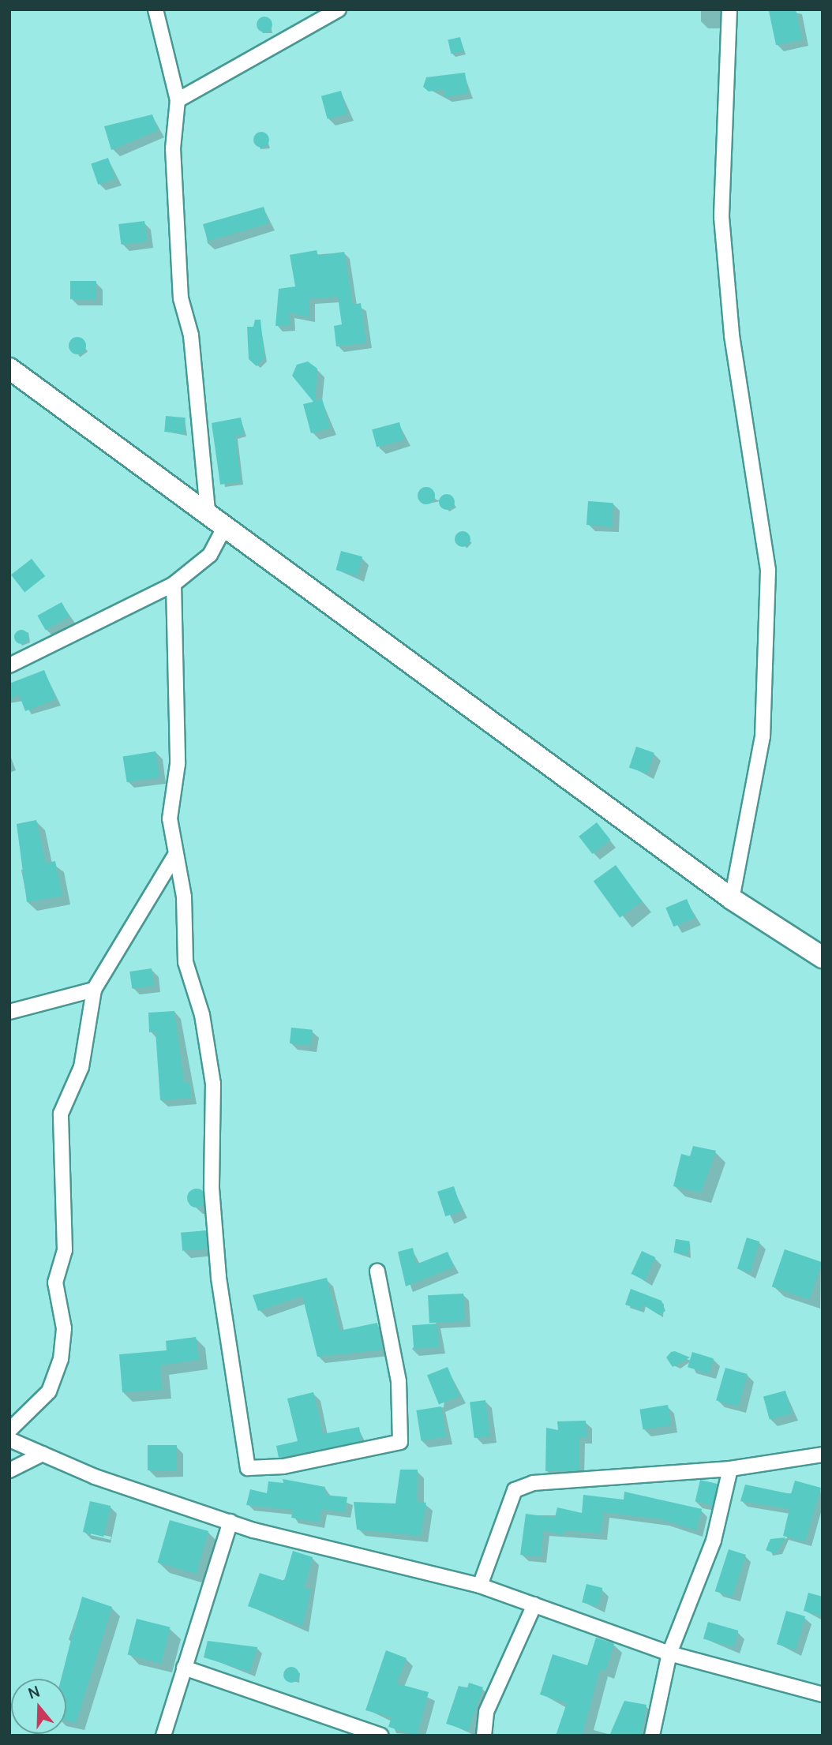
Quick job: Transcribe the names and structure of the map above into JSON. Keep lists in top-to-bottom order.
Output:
{
  "north": "top"
}
